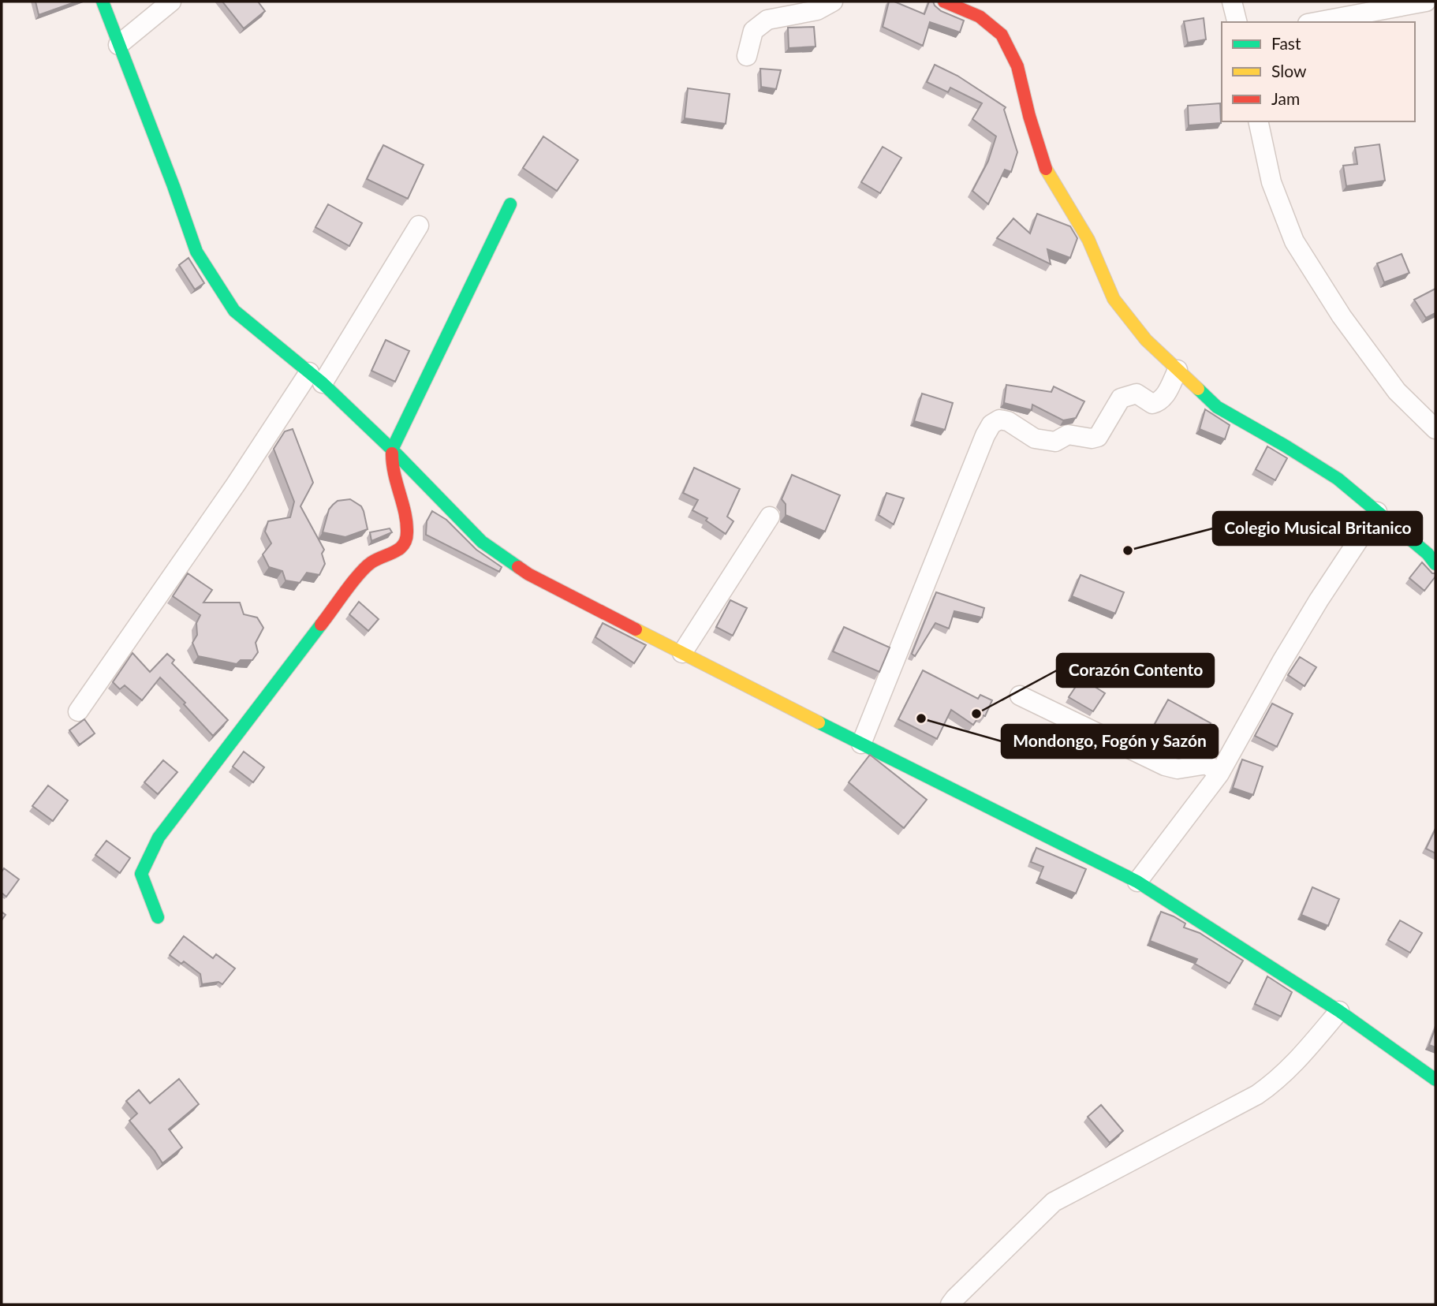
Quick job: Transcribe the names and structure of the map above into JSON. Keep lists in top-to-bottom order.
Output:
{
  "places": ["Colegio Musical Britanico", "Corazón Contento", "Mondongo, Fogón y Sazón"],
  "legend": ["Fast", "Slow", "Jam"]
}
